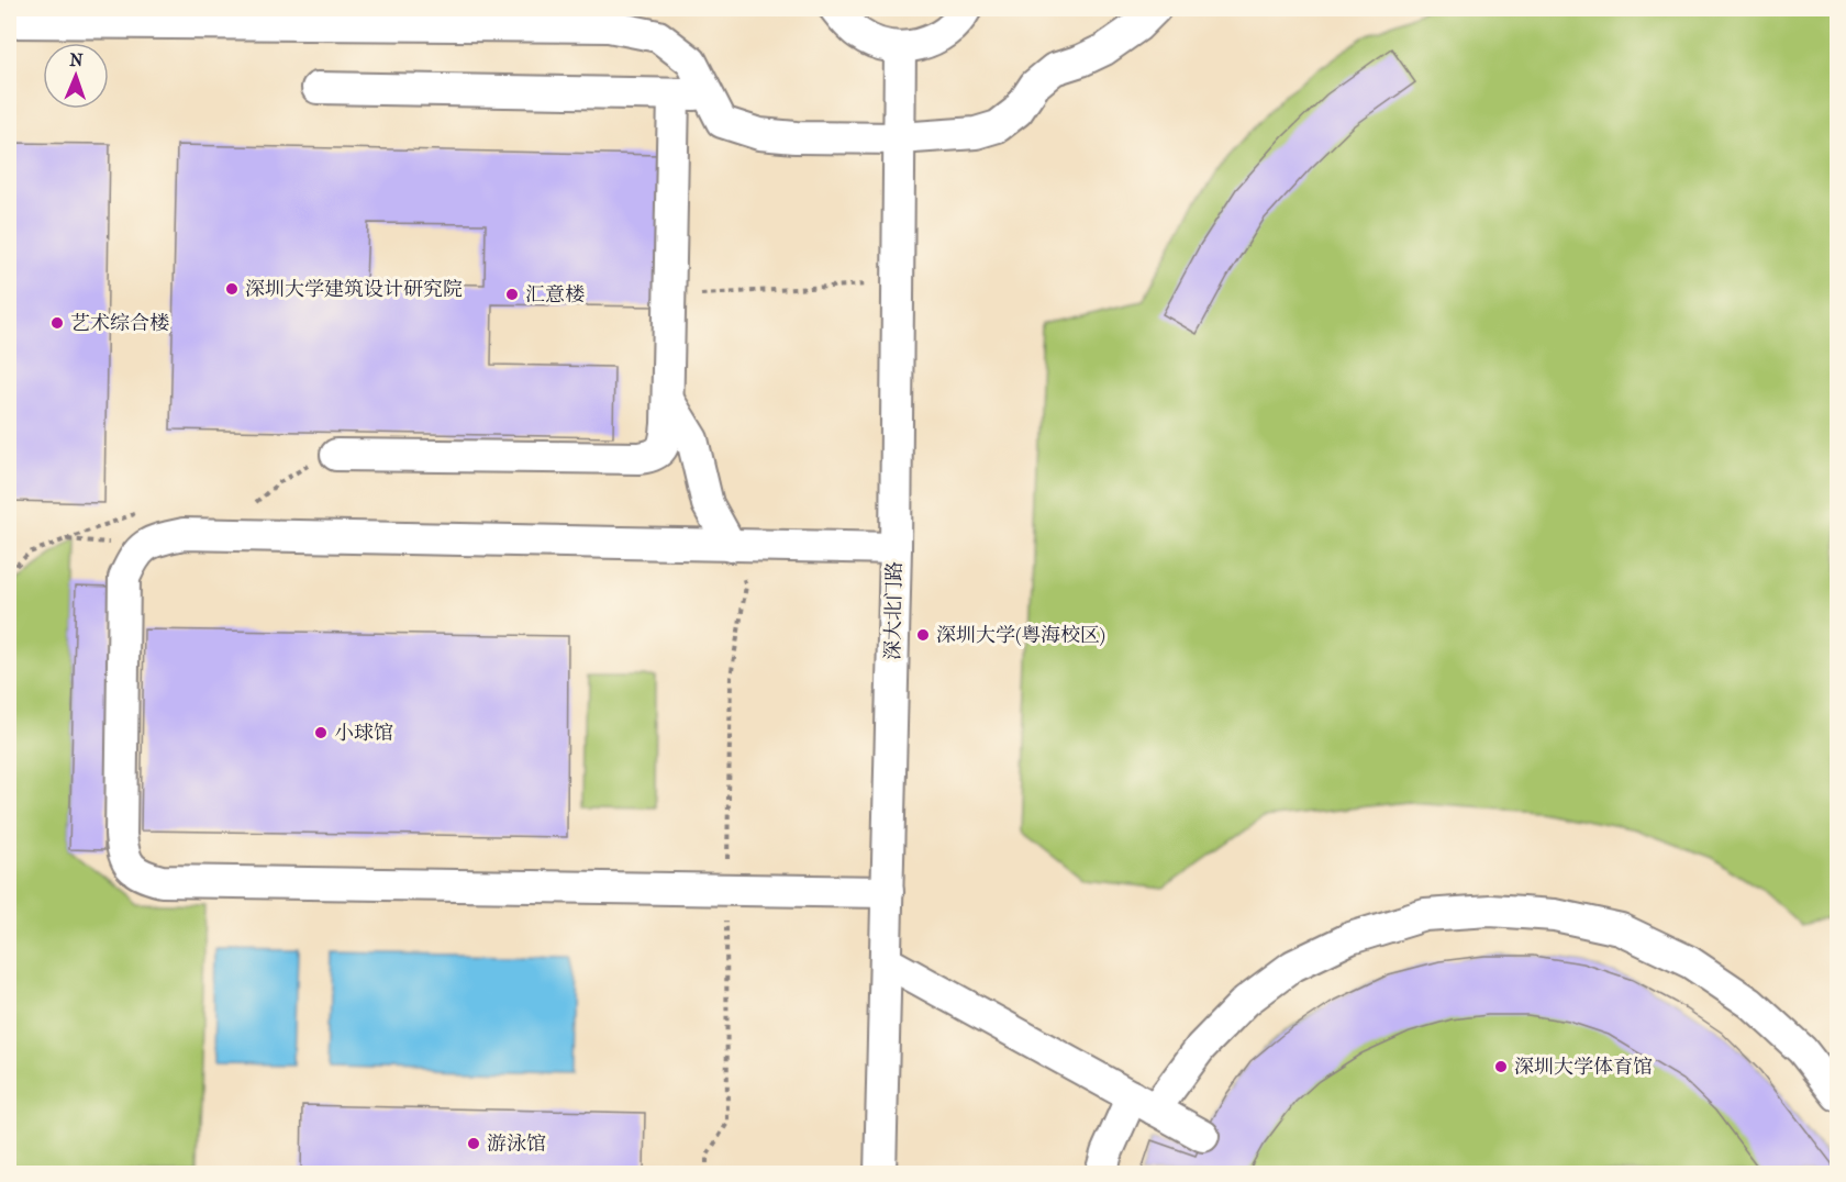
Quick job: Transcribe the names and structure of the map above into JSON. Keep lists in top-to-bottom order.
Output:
{
  "streets": {
    "street": ["深大北门路"]
  },
  "places": [
    "深圳大学建筑设计研究院",
    "汇意楼",
    "艺术综合楼",
    "深圳大学(粤海校区)",
    "小球馆",
    "深圳大学体育馆",
    "游泳馆"
  ],
  "north": "top"
}
